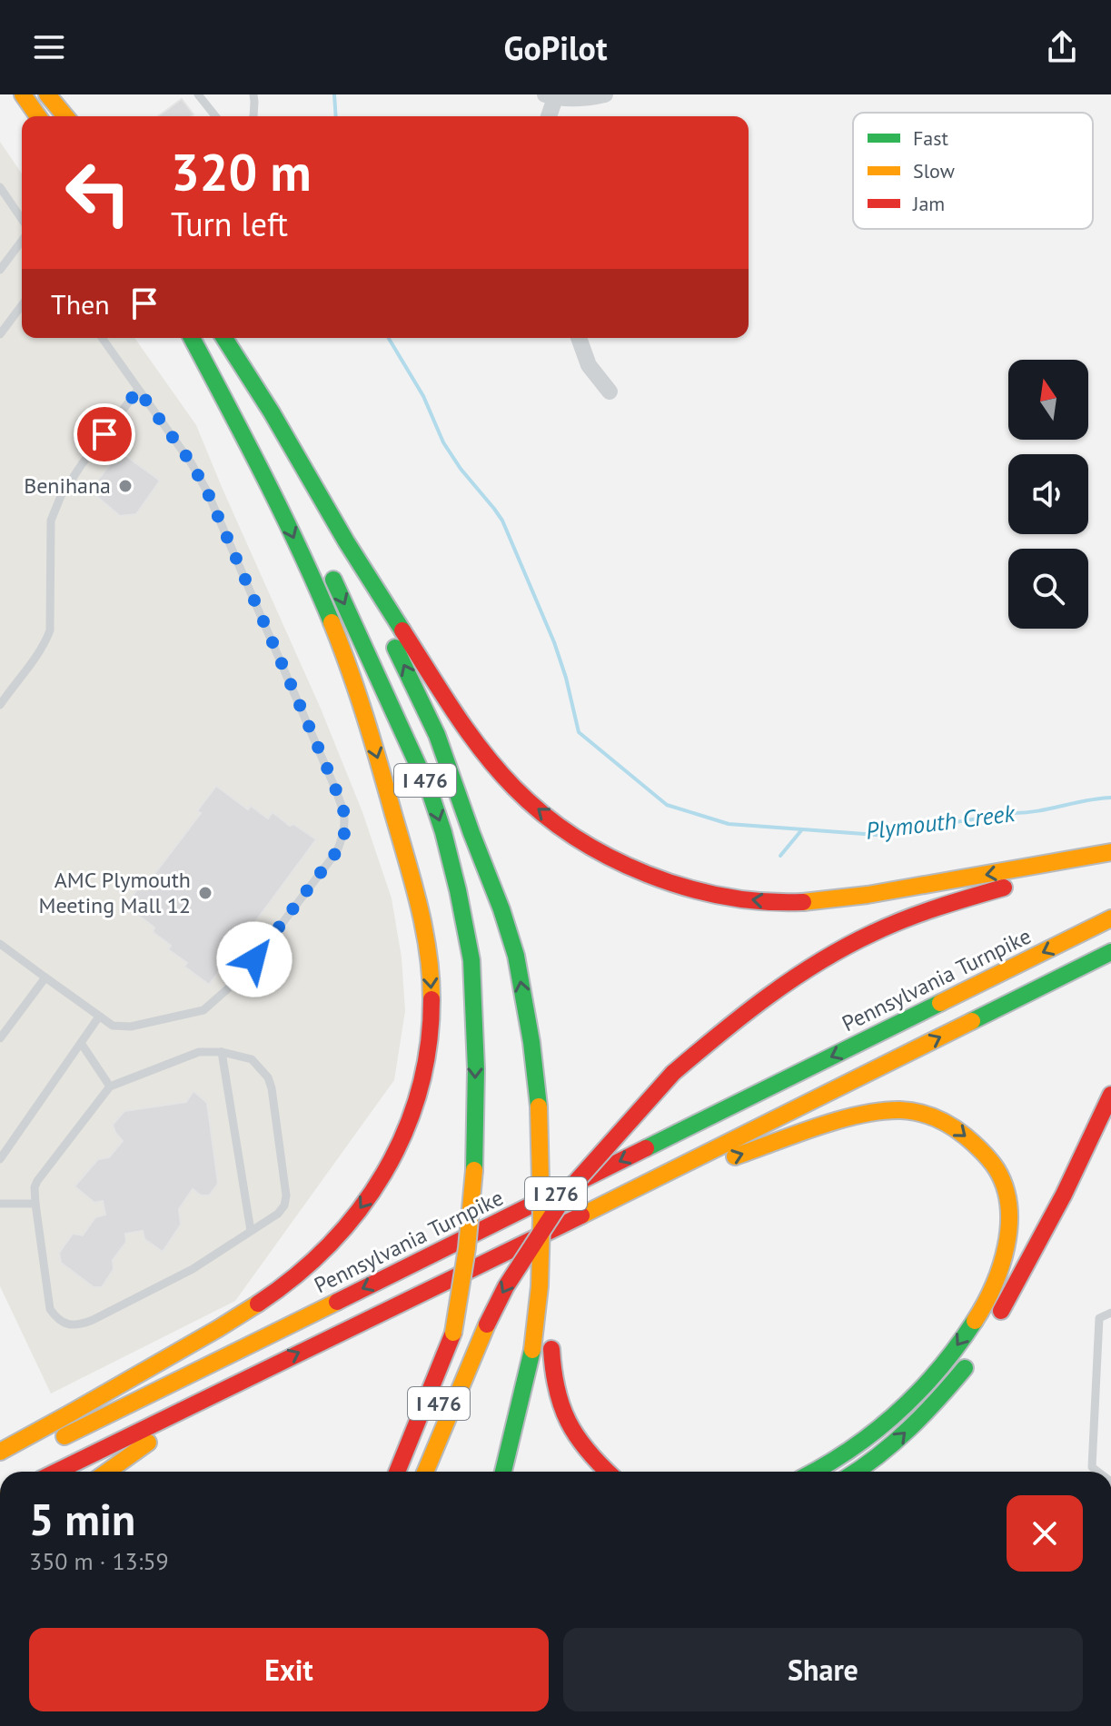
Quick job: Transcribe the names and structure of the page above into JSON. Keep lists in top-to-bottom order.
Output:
{
  "streets": {
    "highway": ["I 476", "Pennsylvania Turnpike", "I 276"]
  },
  "water": ["Plymouth Creek"],
  "places": ["Benihana", "AMC Plymouth Meeting Mall 12"],
  "legend": ["Fast", "Slow", "Jam"],
  "north": "top",
  "page": {
    "header": "GoPilot",
    "turn": ["320 m", "Turn left"],
    "then": "Then",
    "heading": ["5 min", "350 m · 13:59"],
    "buttons": ["Exit", "Share"]
  }
}
